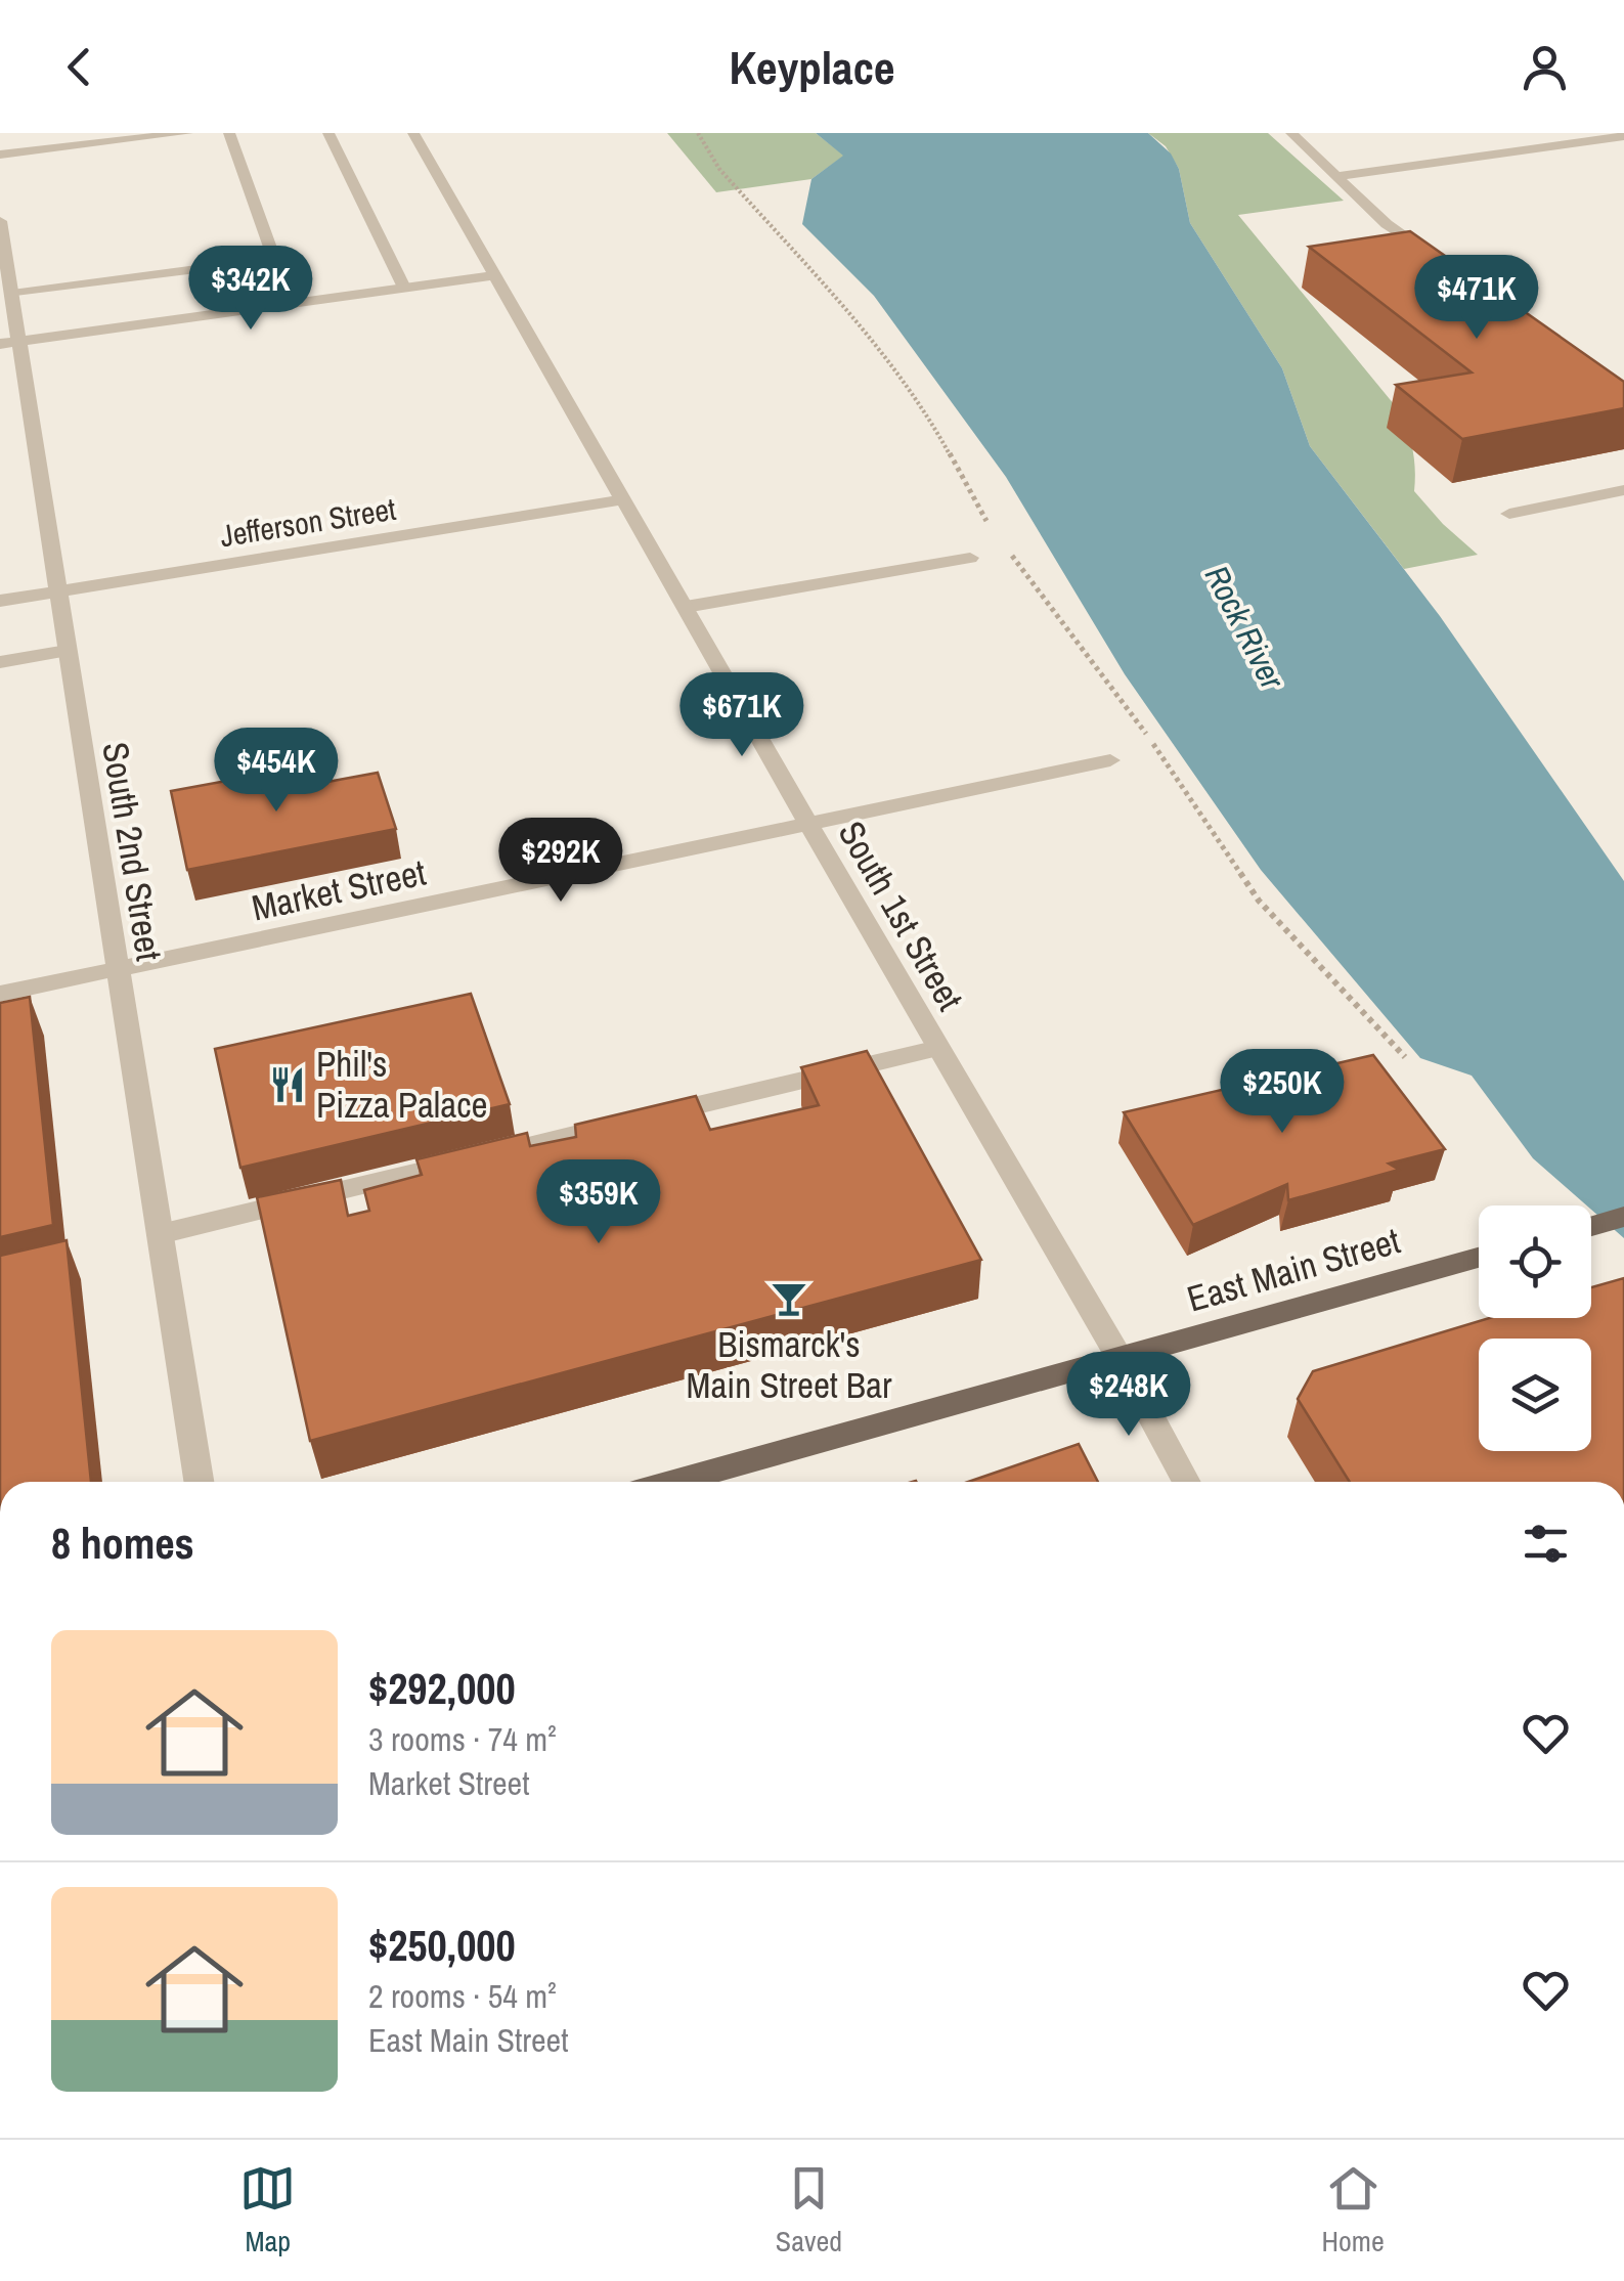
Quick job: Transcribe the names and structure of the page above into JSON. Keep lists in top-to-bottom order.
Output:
{
  "streets": {
    "main road": ["East Main Street"],
    "street": [
      "Jefferson Street",
      "South 2nd Street",
      "Market Street",
      "South 1st Street"
    ]
  },
  "crossings": [
    ["Jefferson Street", "South 2nd Street"],
    ["Jefferson Street", "South 1st Street"],
    ["South 2nd Street", "Market Street"],
    ["Market Street", "South 1st Street"],
    ["South 1st Street", "East Main Street"]
  ],
  "water": ["Rock River"],
  "places": {
    "restaurant": ["Phil's Pizza Palace"],
    "bar": ["Bismarck's Main Street Bar"]
  },
  "page": {
    "header": "Keyplace",
    "price": [
      "$342K",
      "$471K",
      "$671K",
      "$454K",
      "$292K",
      "$250K",
      "$359K",
      "$248K"
    ],
    "heading": "8 homes",
    "list": [
      {
        "name": "$292,000",
        "note": "3 rooms · 74 m² · Market Street"
      },
      {
        "name": "$250,000",
        "note": "2 rooms · 54 m² · East Main Street"
      }
    ],
    "tabs": ["Map", "Saved", "Home"]
  }
}
